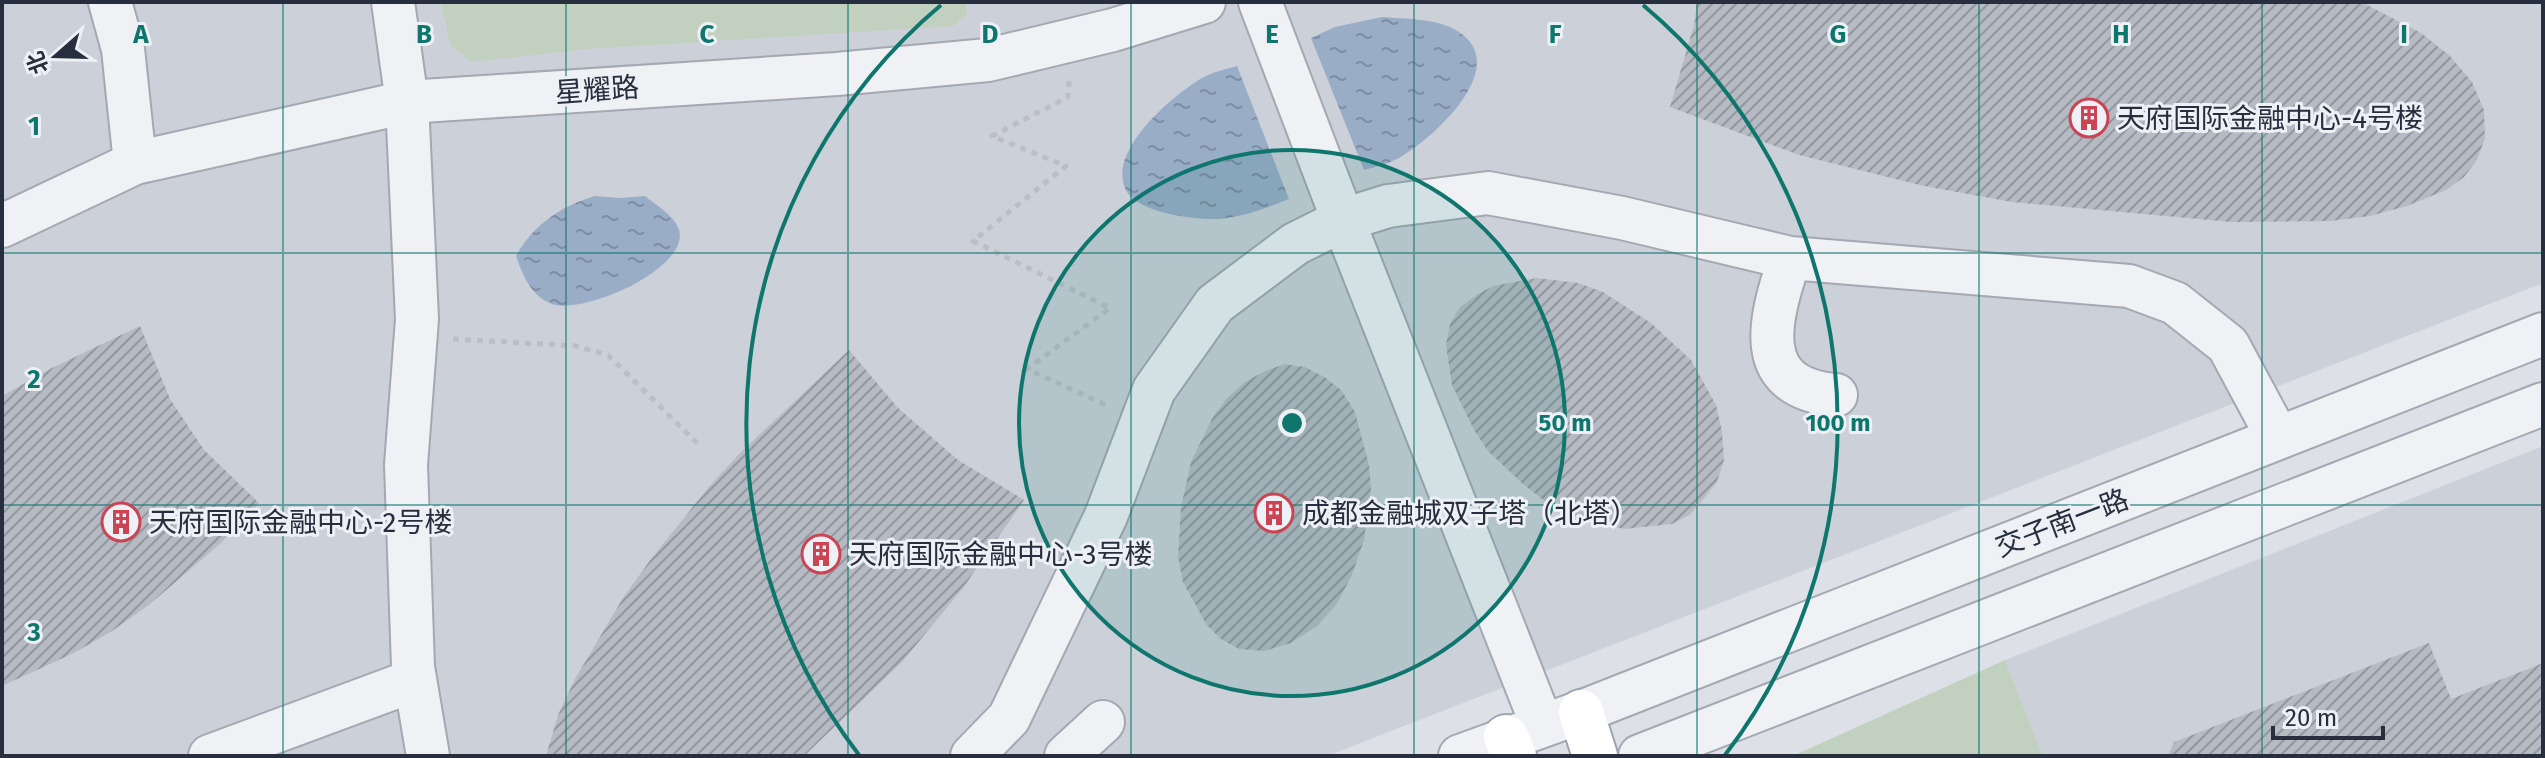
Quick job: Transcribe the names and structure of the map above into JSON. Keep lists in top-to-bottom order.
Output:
{
  "streets": {
    "street": ["星耀路", "交子南一路"]
  },
  "places": {
    "building": [
      "天府国际金融中心-4号楼",
      "成都金融城双子塔（北塔）",
      "天府国际金融中心-2号楼",
      "天府国际金融中心-3号楼"
    ]
  },
  "scale_bar": "20 m",
  "north": "left",
  "grid": {
    "columns": [
      "A",
      "B",
      "C",
      "D",
      "E",
      "F",
      "G",
      "H",
      "I"
    ],
    "rows": ["1", "2", "3"]
  },
  "rings": ["50 m", "100 m"]
}
